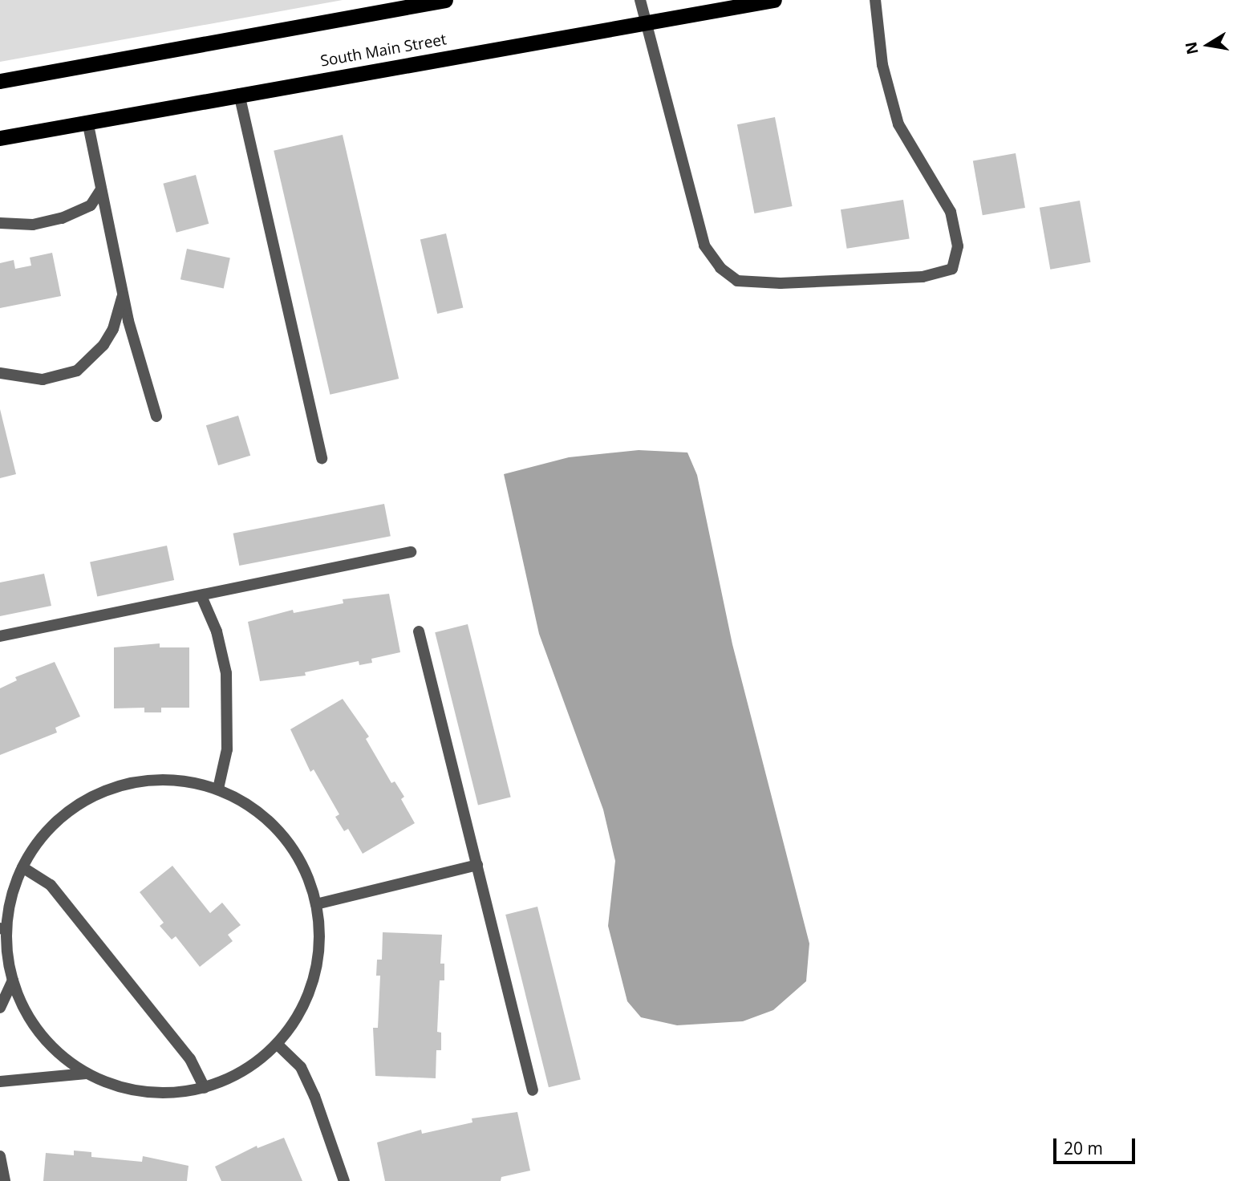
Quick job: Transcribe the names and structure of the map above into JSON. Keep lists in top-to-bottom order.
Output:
{
  "streets": {
    "highway": ["South Main Street"]
  },
  "scale_bar": "20 m",
  "north": "left"
}
